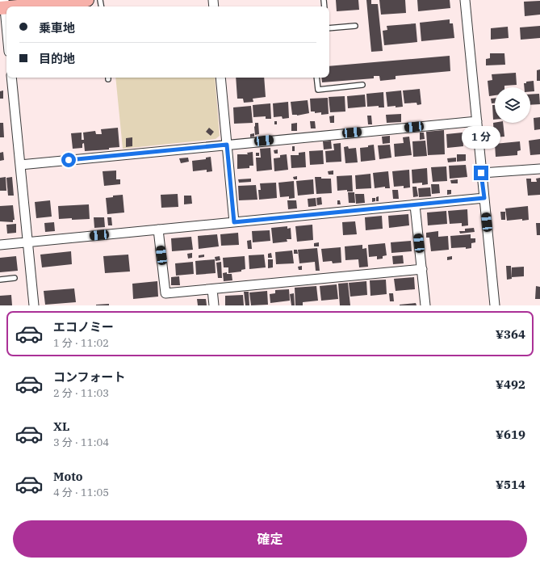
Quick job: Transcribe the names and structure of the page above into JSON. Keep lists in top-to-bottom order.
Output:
{
  "page": {
    "banner": ["乗車地", "目的地"],
    "bubble": "1 分",
    "list": [
      {
        "name": "エコノミー",
        "note": "1 分 · 11:02",
        "value": "¥364"
      },
      {
        "name": "コンフォート",
        "note": "2 分 · 11:03",
        "value": "¥492"
      },
      {
        "name": "XL",
        "note": "3 分 · 11:04",
        "value": "¥619"
      },
      {
        "name": "Moto",
        "note": "4 分 · 11:05",
        "value": "¥514"
      }
    ],
    "buttons": "確定"
  }
}
